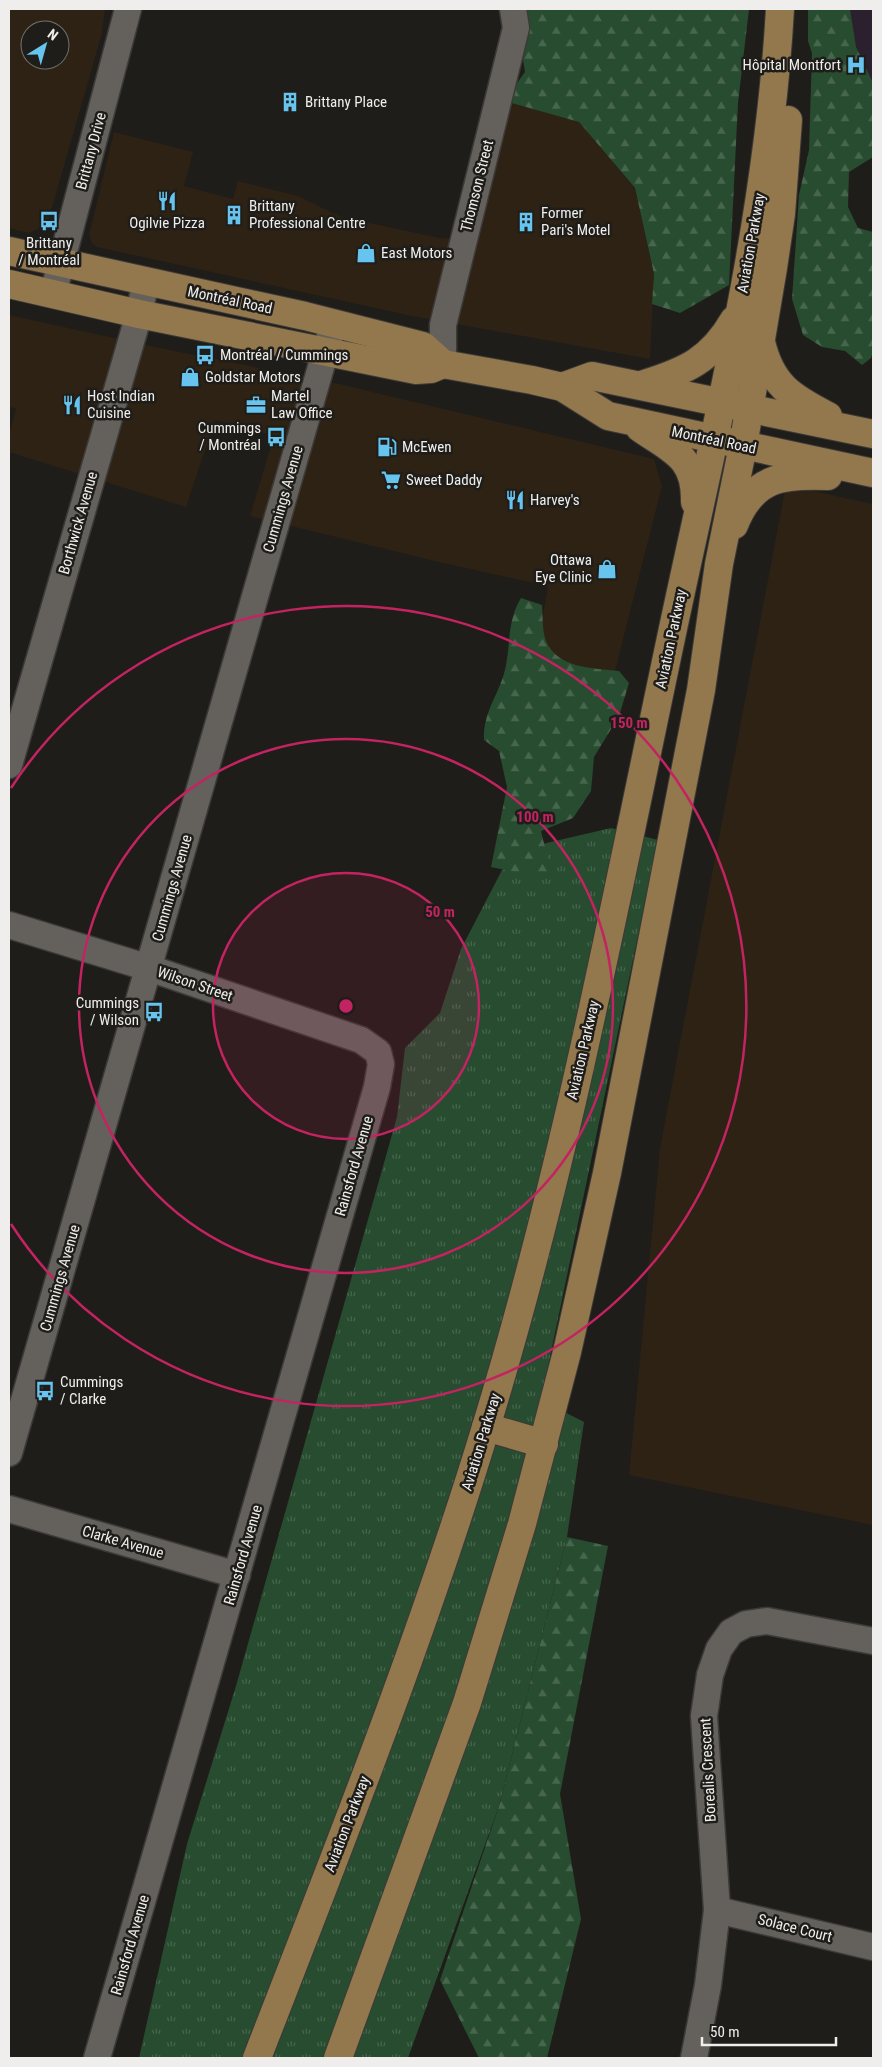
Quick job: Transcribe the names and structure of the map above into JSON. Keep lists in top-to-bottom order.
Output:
{
  "streets": {
    "main road": ["Aviation Parkway", "Montréal Road"],
    "street": [
      "Brittany Drive",
      "Thomson Street",
      "Cummings Avenue",
      "Borthwick Avenue",
      "Wilson Street",
      "Rainsford Avenue",
      "Clarke Avenue",
      "Borealis Crescent",
      "Solace Court"
    ]
  },
  "crossings": [
    ["Brittany Drive", "Montréal Road"],
    ["Thomson Street", "Montréal Road"],
    ["Aviation Parkway", "Montréal Road"],
    ["Montréal Road", "Cummings Avenue"],
    ["Montréal Road", "Borthwick Avenue"],
    ["Cummings Avenue", "Wilson Street"],
    ["Wilson Street", "Rainsford Avenue"],
    ["Rainsford Avenue", "Clarke Avenue"],
    ["Borealis Crescent", "Solace Court"]
  ],
  "places": {
    "hospital": ["Hôpital Montfort"],
    "building": ["Brittany Place", "Brittany Professional Centre", "Former Pari's Motel"],
    "restaurant": ["Ogilvie Pizza", "Host Indian Cuisine", "Harvey's"],
    "bus stop": [
      "Brittany / Montréal",
      "Montréal / Cummings",
      "Cummings / Montréal",
      "Cummings / Wilson",
      "Cummings / Clarke"
    ],
    "shop": ["East Motors", "Goldstar Motors", "Ottawa Eye Clinic"],
    "office": ["Martel Law Office"],
    "fuel station": ["McEwen"],
    "supermarket": ["Sweet Daddy"]
  },
  "scale_bar": "50 m",
  "north": "top right",
  "rings": ["150 m", "100 m", "50 m"]
}
